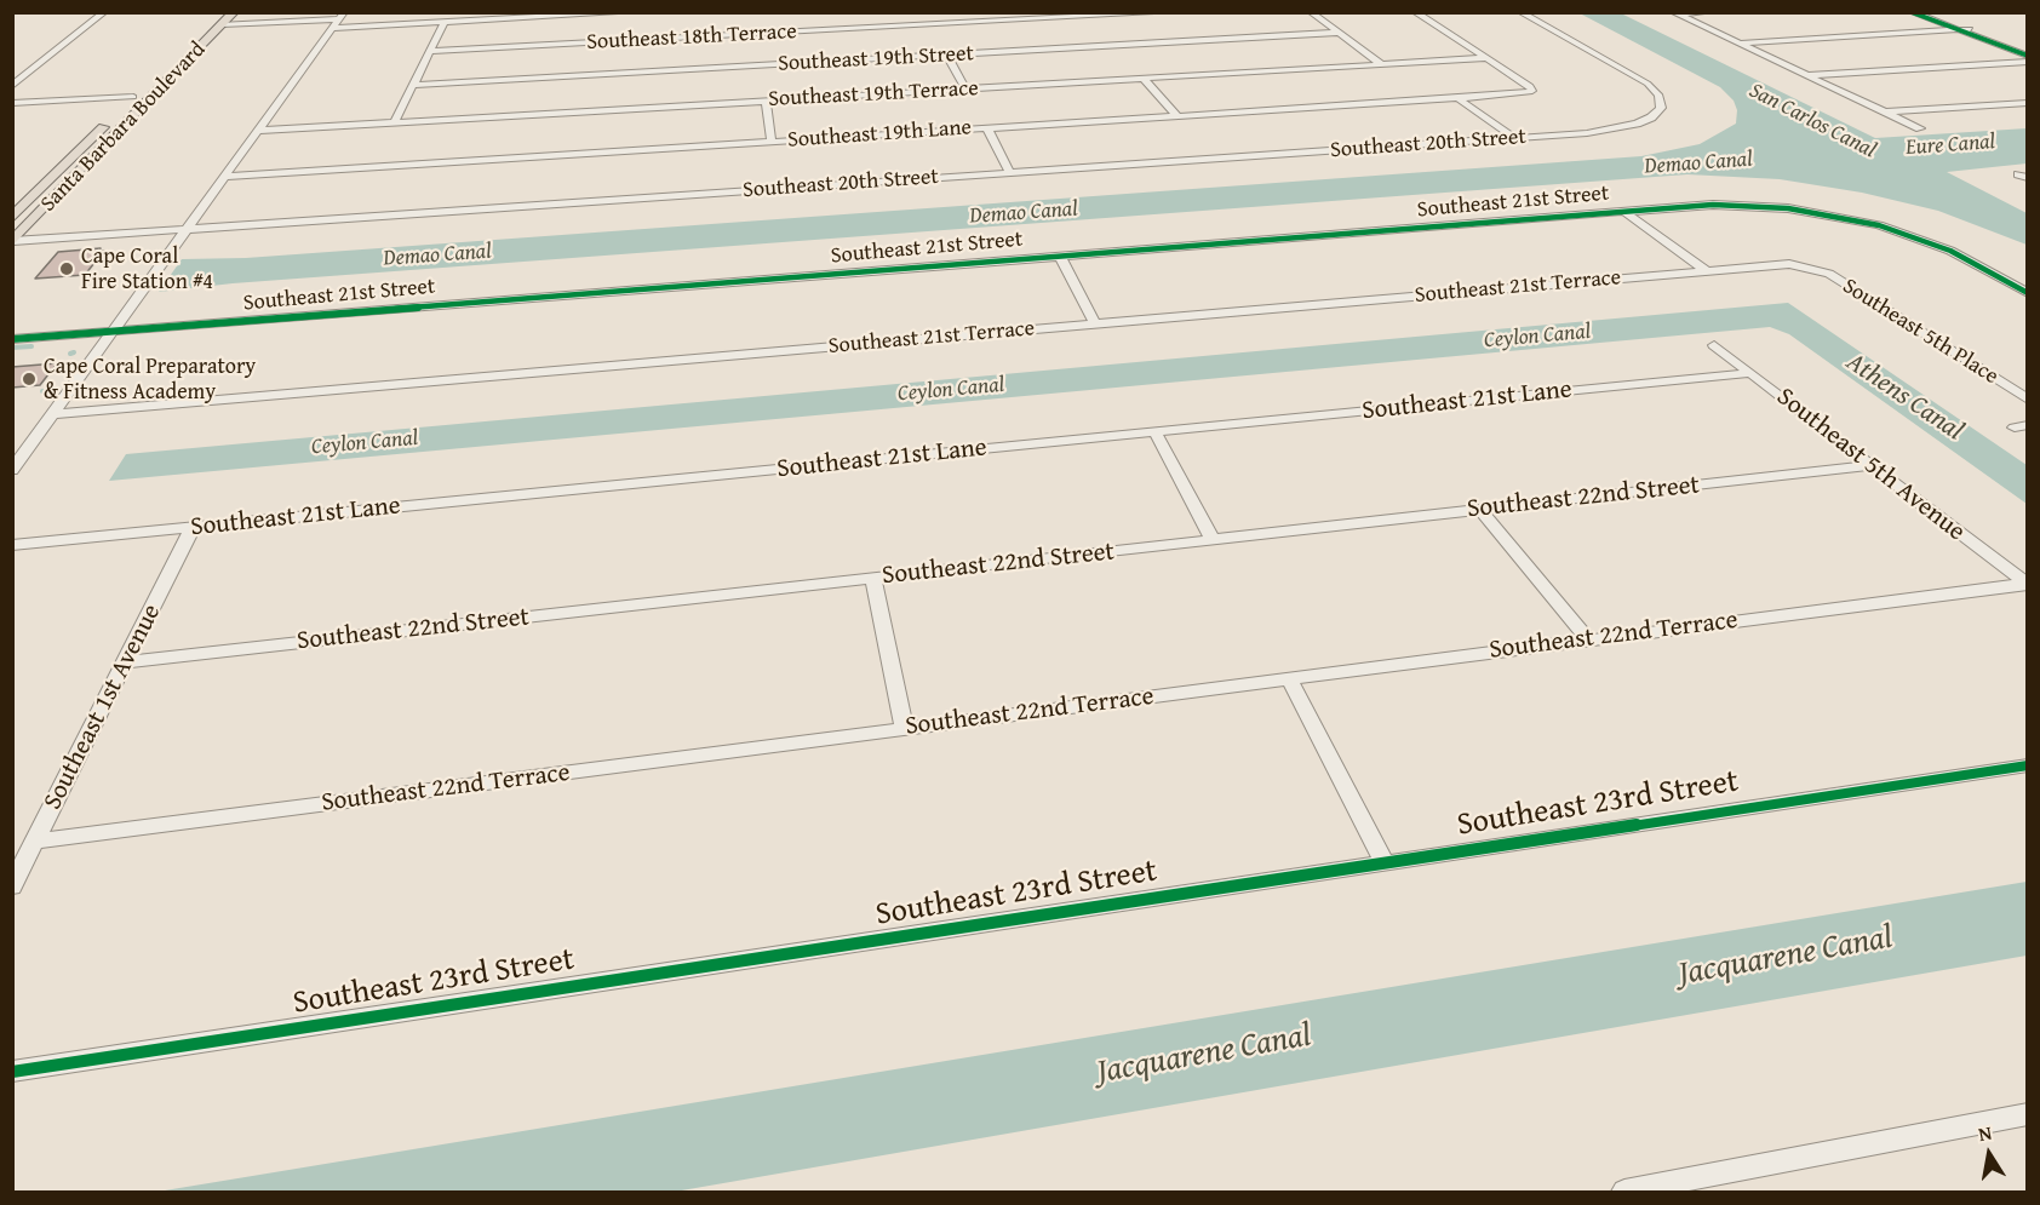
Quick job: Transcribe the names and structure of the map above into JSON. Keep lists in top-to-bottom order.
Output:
{
  "streets": {
    "main road": ["Santa Barbara Boulevard"],
    "street": [
      "Southeast 18th Terrace",
      "Southeast 19th Street",
      "Southeast 19th Terrace",
      "Southeast 19th Lane",
      "Southeast 20th Street",
      "Southeast 21st Street",
      "Southeast 21st Terrace",
      "Southeast 5th Place",
      "Southeast 21st Lane",
      "Southeast 5th Avenue",
      "Southeast 22nd Street",
      "Southeast 22nd Terrace",
      "Southeast 1st Avenue",
      "Southeast 23rd Street"
    ]
  },
  "crossings": [
    ["Southeast 19th Terrace", "Southeast 19th Lane"],
    ["Santa Barbara Boulevard", "Southeast 20th Street"],
    ["Southeast 21st Terrace", "Southeast 5th Place"],
    ["Southeast 21st Lane", "Southeast 5th Avenue"],
    ["Southeast 21st Lane", "Southeast 1st Avenue"],
    ["Southeast 5th Avenue", "Southeast 22nd Street"],
    ["Southeast 5th Avenue", "Southeast 22nd Terrace"],
    ["Southeast 22nd Street", "Southeast 1st Avenue"],
    ["Southeast 22nd Terrace", "Southeast 1st Avenue"]
  ],
  "water": [
    "San Carlos Canal",
    "Eure Canal",
    "Demao Canal",
    "Ceylon Canal",
    "Athens Canal",
    "Jacquarene Canal"
  ],
  "places": ["Cape Coral Fire Station #4", "Cape Coral Preparatory & Fitness Academy"],
  "north": "top"
}
